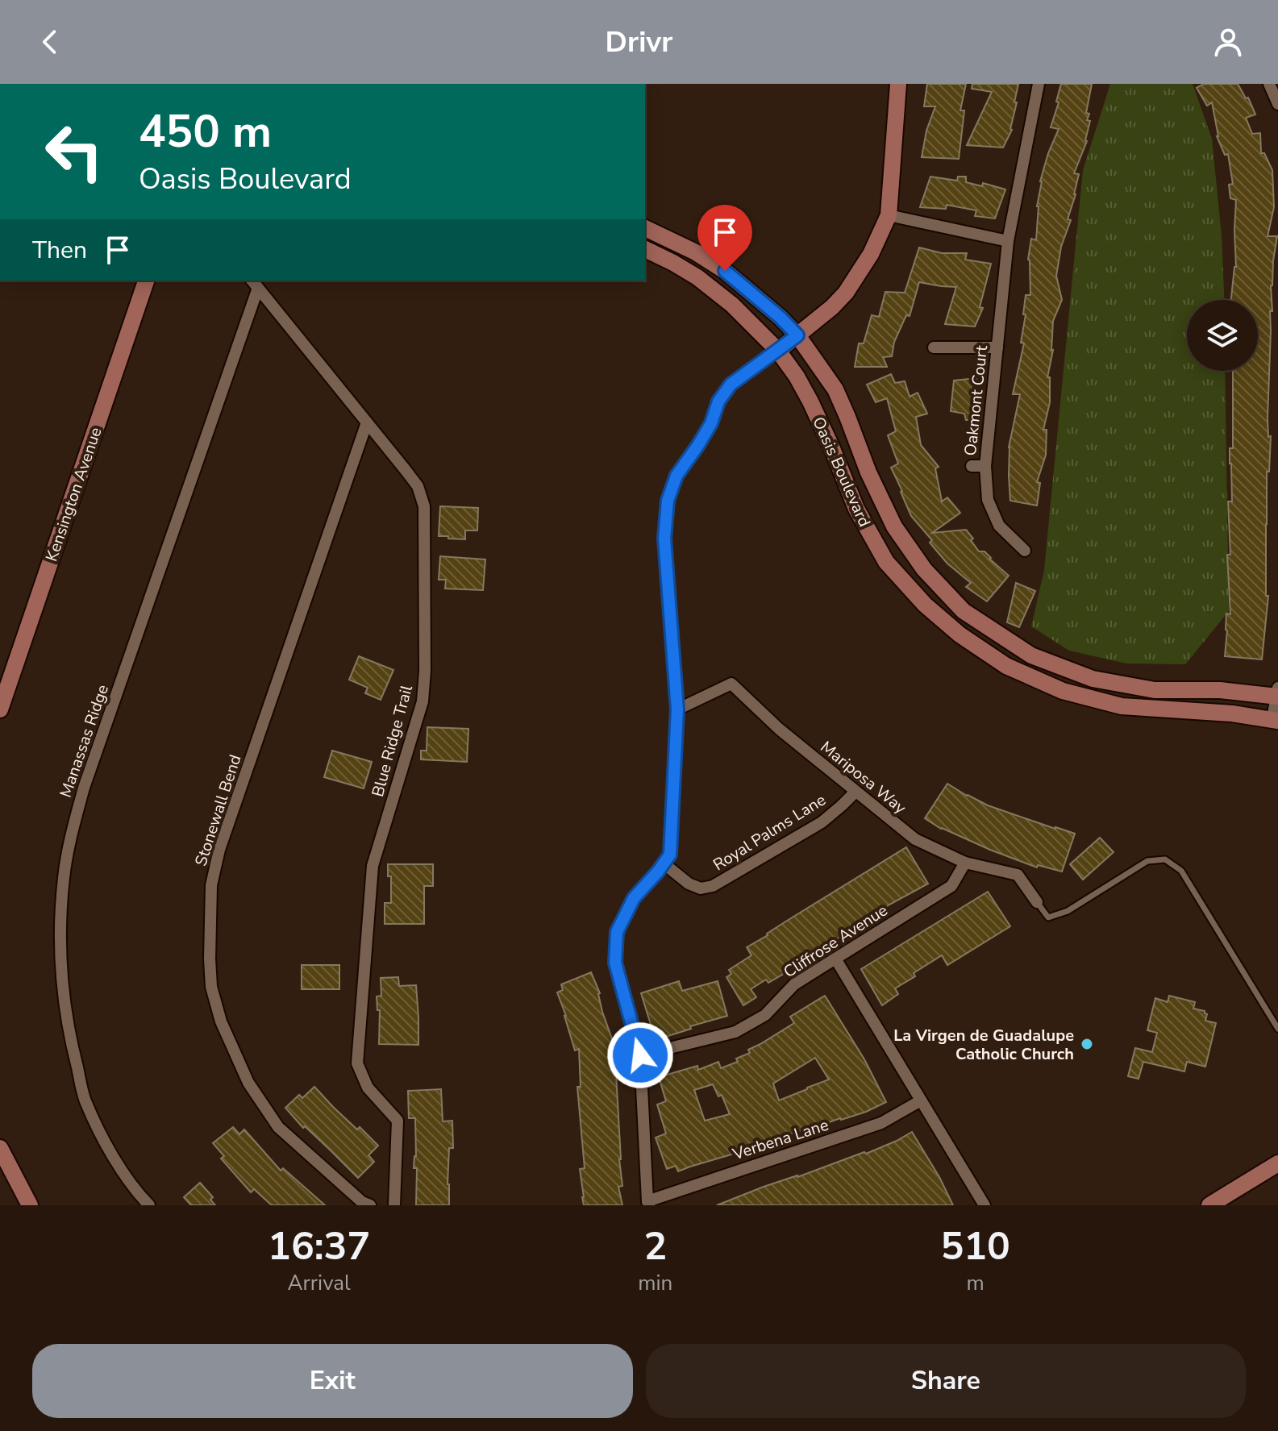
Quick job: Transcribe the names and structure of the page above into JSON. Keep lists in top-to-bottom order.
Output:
{
  "streets": {
    "street": [
      "Oakmont Court",
      "Oasis Boulevard",
      "Kensington Avenue",
      "Manassas Ridge",
      "Blue Ridge Trail",
      "Mariposa Way",
      "Stonewall Bend",
      "Royal Palms Lane",
      "Cliffrose Avenue",
      "Verbena Lane"
    ]
  },
  "crossings": [
    ["Manassas Ridge", "Blue Ridge Trail"],
    ["Blue Ridge Trail", "Stonewall Bend"],
    ["Mariposa Way", "Royal Palms Lane"],
    ["Mariposa Way", "Cliffrose Avenue"]
  ],
  "places": ["La Virgen de Guadalupe Catholic Church"],
  "page": {
    "header": "Drivr",
    "turn": ["450 m", "Oasis Boulevard"],
    "then": "Then",
    "eta": [
      "16:37",
      "Arrival",
      "2",
      "min",
      "510",
      "m"
    ],
    "buttons": ["Exit", "Share"]
  }
}
